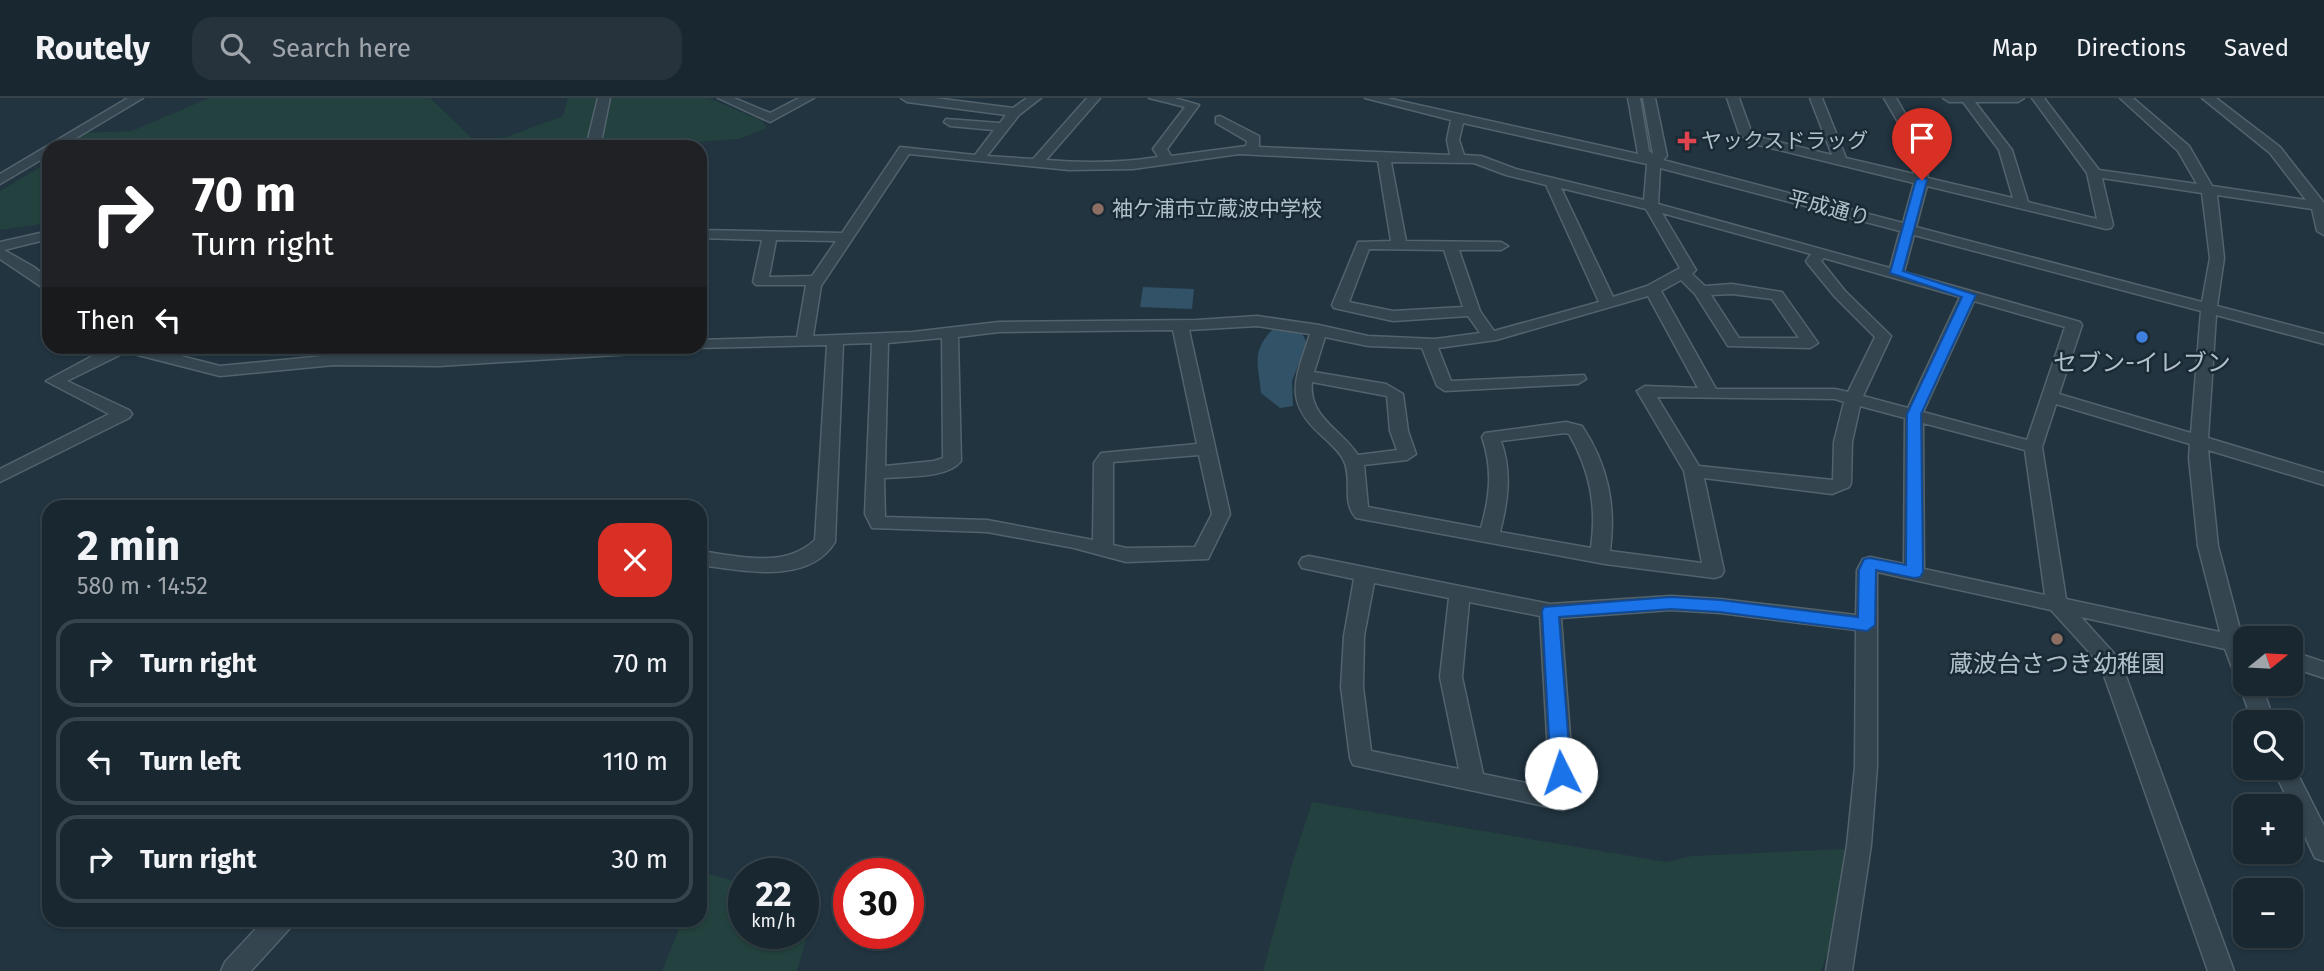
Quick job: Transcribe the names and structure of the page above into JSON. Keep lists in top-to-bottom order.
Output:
{
  "streets": {
    "street": ["平成通り"]
  },
  "places": {
    "health": ["ヤックスドラッグ"],
    "other": ["袖ケ浦市立蔵波中学校", "セブン-イレブン", "蔵波台さつき幼稚園"]
  },
  "north": "right",
  "page": {
    "header": "Routely",
    "search": "Search here",
    "nav": ["Map", "Directions", "Saved"],
    "turn": ["70 m", "Turn right"],
    "then": "Then",
    "heading": ["2 min", "580 m · 14:52"],
    "list": [
      {
        "name": "Turn right",
        "value": "70 m"
      },
      {
        "name": "Turn left",
        "value": "110 m"
      },
      {
        "name": "Turn right",
        "value": "30 m"
      }
    ],
    "map_buttons": ["+", "−"],
    "speed": "22 km/h",
    "limit": "30"
  }
}
